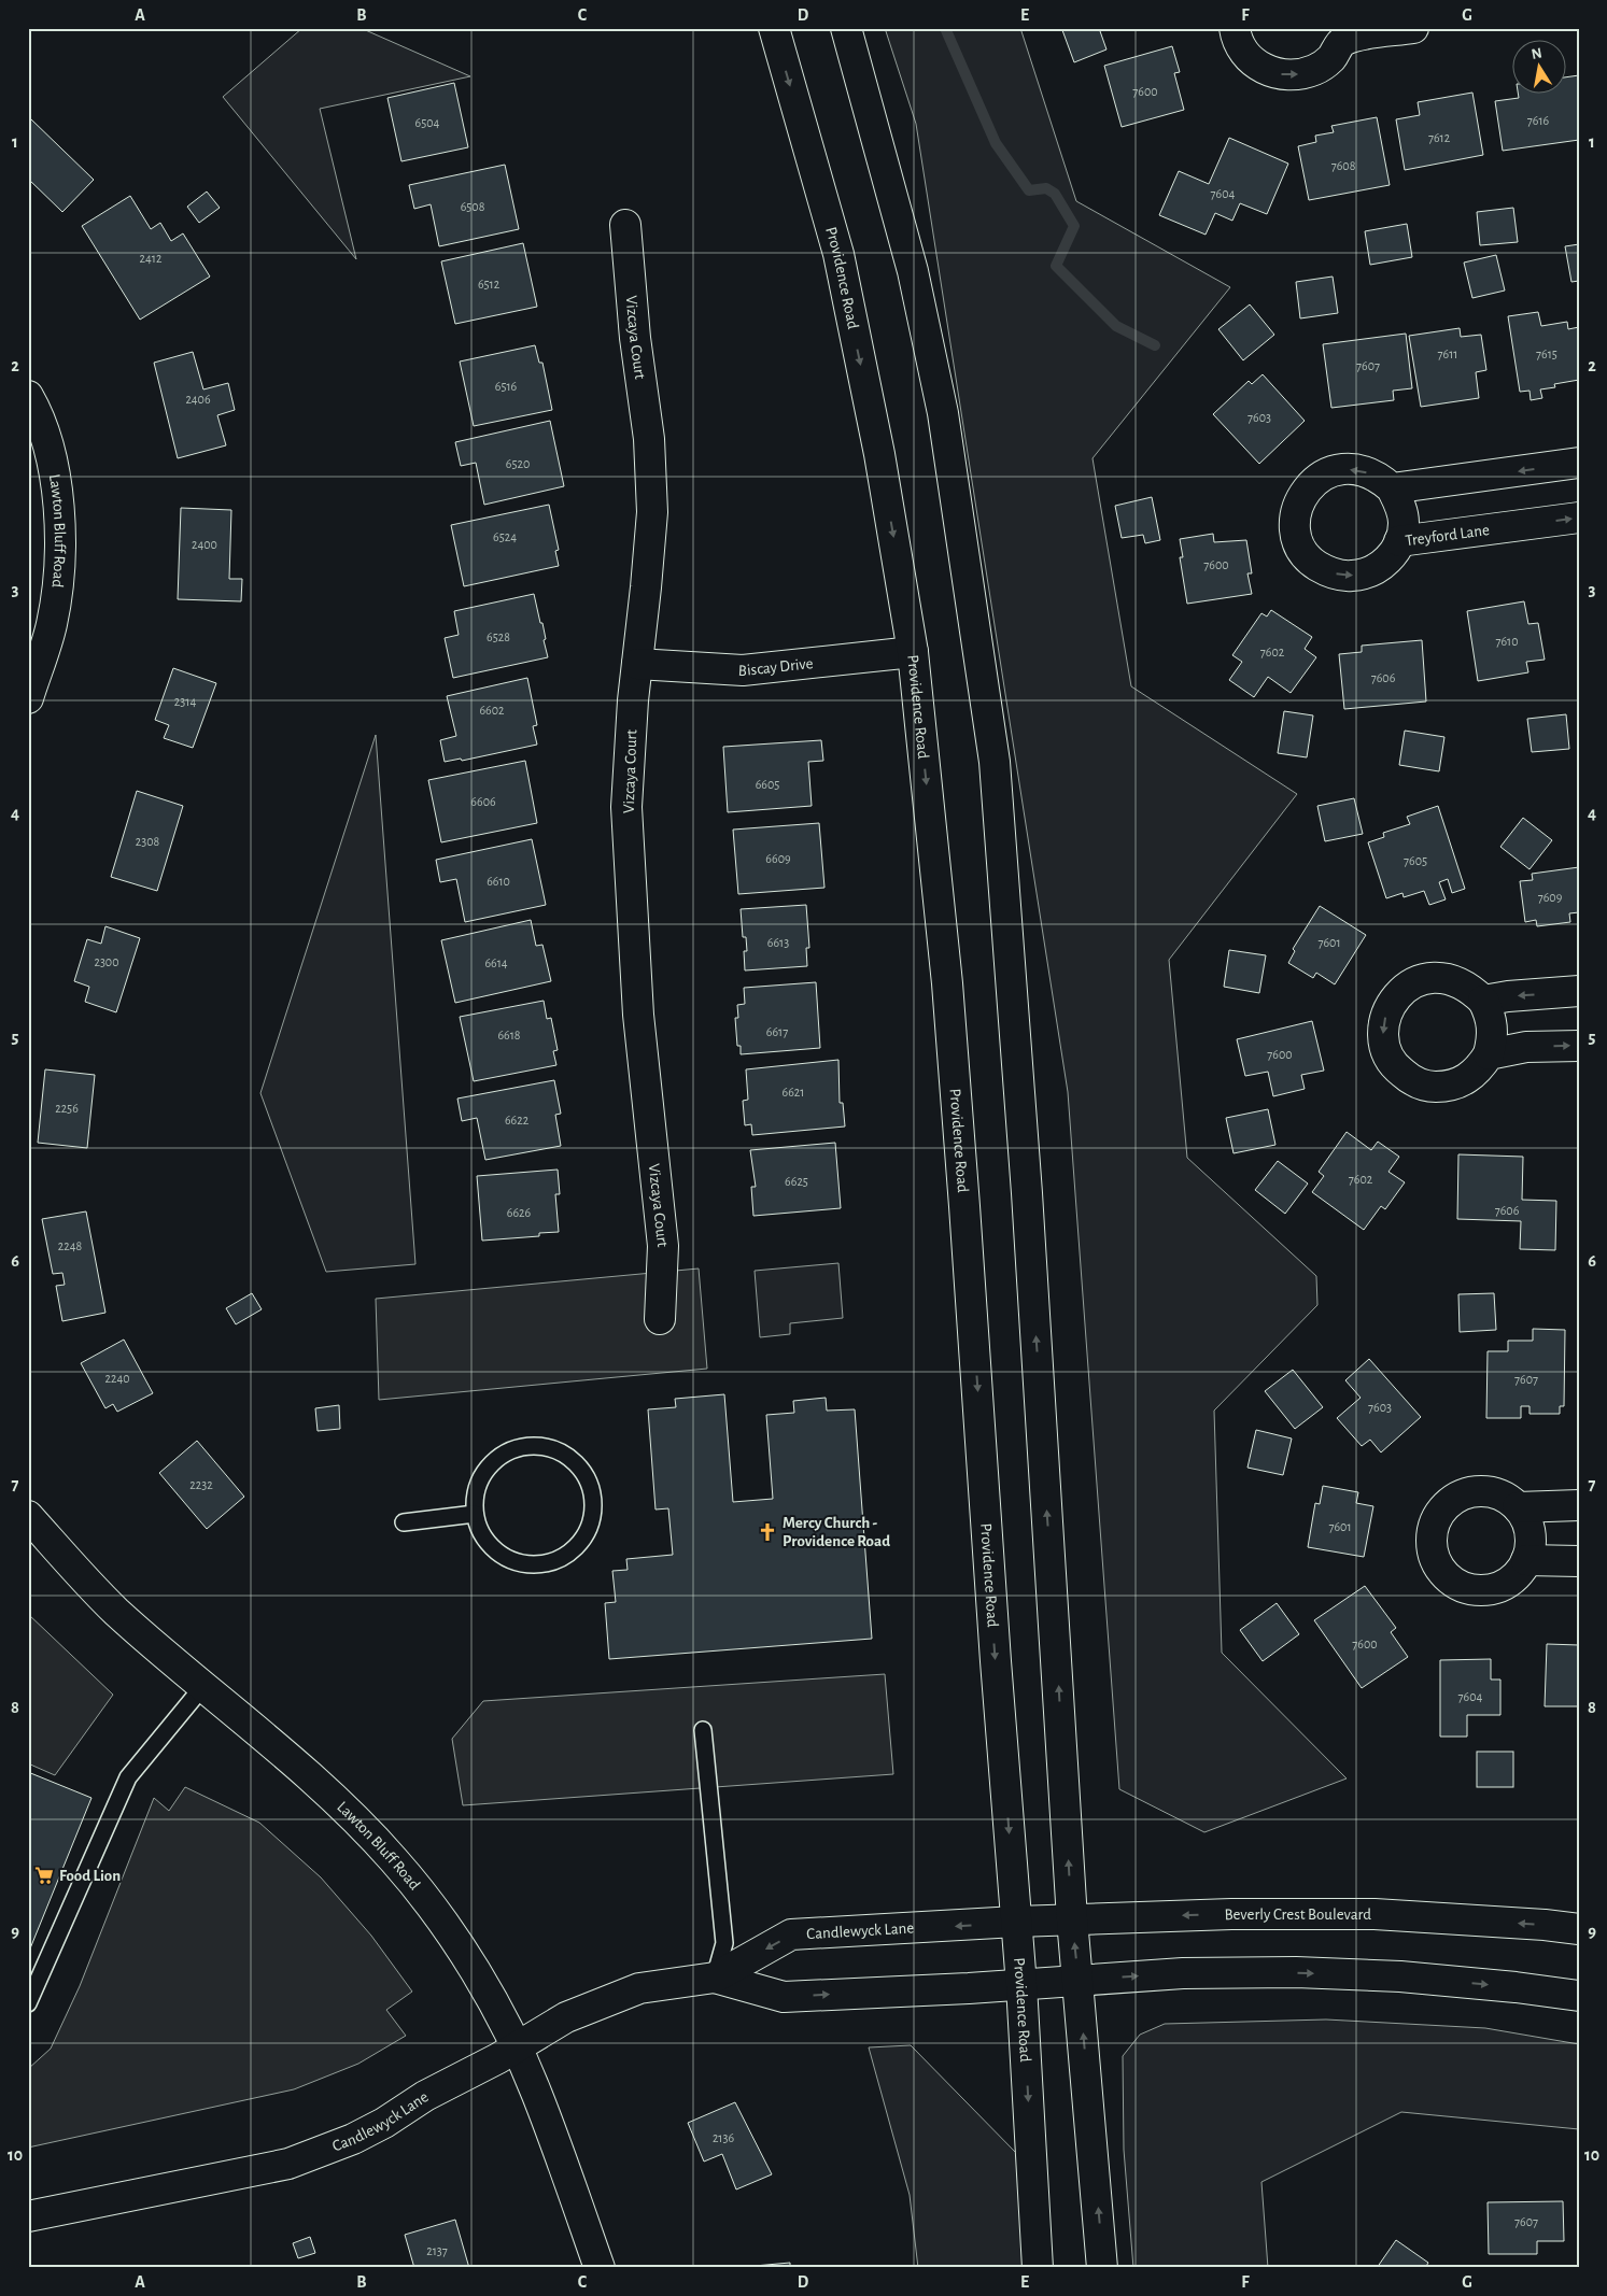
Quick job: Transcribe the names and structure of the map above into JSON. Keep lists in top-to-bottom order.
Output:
{
  "streets": {
    "street": [
      "Providence Road",
      "Vizcaya Court",
      "Lawton Bluff Road",
      "Treyford Lane",
      "Biscay Drive",
      "Beverly Crest Boulevard",
      "Candlewyck Lane"
    ]
  },
  "crossings": [
    ["Providence Road", "Biscay Drive"],
    ["Providence Road", "Beverly Crest Boulevard"],
    ["Providence Road", "Candlewyck Lane"],
    ["Vizcaya Court", "Biscay Drive"],
    ["Lawton Bluff Road", "Candlewyck Lane"],
    ["Beverly Crest Boulevard", "Candlewyck Lane"]
  ],
  "places": {
    "church": ["Mercy Church - Providence Road"],
    "supermarket": ["Food Lion"]
  },
  "house_numbers": [
    "7600",
    "7616",
    "6504",
    "7612",
    "7608",
    "7604",
    "6508",
    "2412",
    "6512",
    "7611",
    "7615",
    "7607",
    "6516",
    "2406",
    "7603",
    "6520",
    "6524",
    "2400",
    "7600",
    "6528",
    "7610",
    "7602",
    "7606",
    "2314",
    "6602",
    "6605",
    "6606",
    "2308",
    "6609",
    "7605",
    "6610",
    "7609",
    "6613",
    "7601",
    "2300",
    "6614",
    "6617",
    "6618",
    "7600",
    "6621",
    "2256",
    "6622",
    "7602",
    "6625",
    "7606",
    "6626",
    "2248",
    "2240",
    "7607",
    "7603",
    "2232",
    "7601",
    "7600",
    "7604",
    "2136",
    "7607",
    "2137"
  ],
  "north": "top",
  "grid": {
    "columns": [
      "A",
      "B",
      "C",
      "D",
      "E",
      "F",
      "G"
    ],
    "rows": [
      "1",
      "2",
      "3",
      "4",
      "5",
      "6",
      "7",
      "8",
      "9",
      "10"
    ]
  }
}
